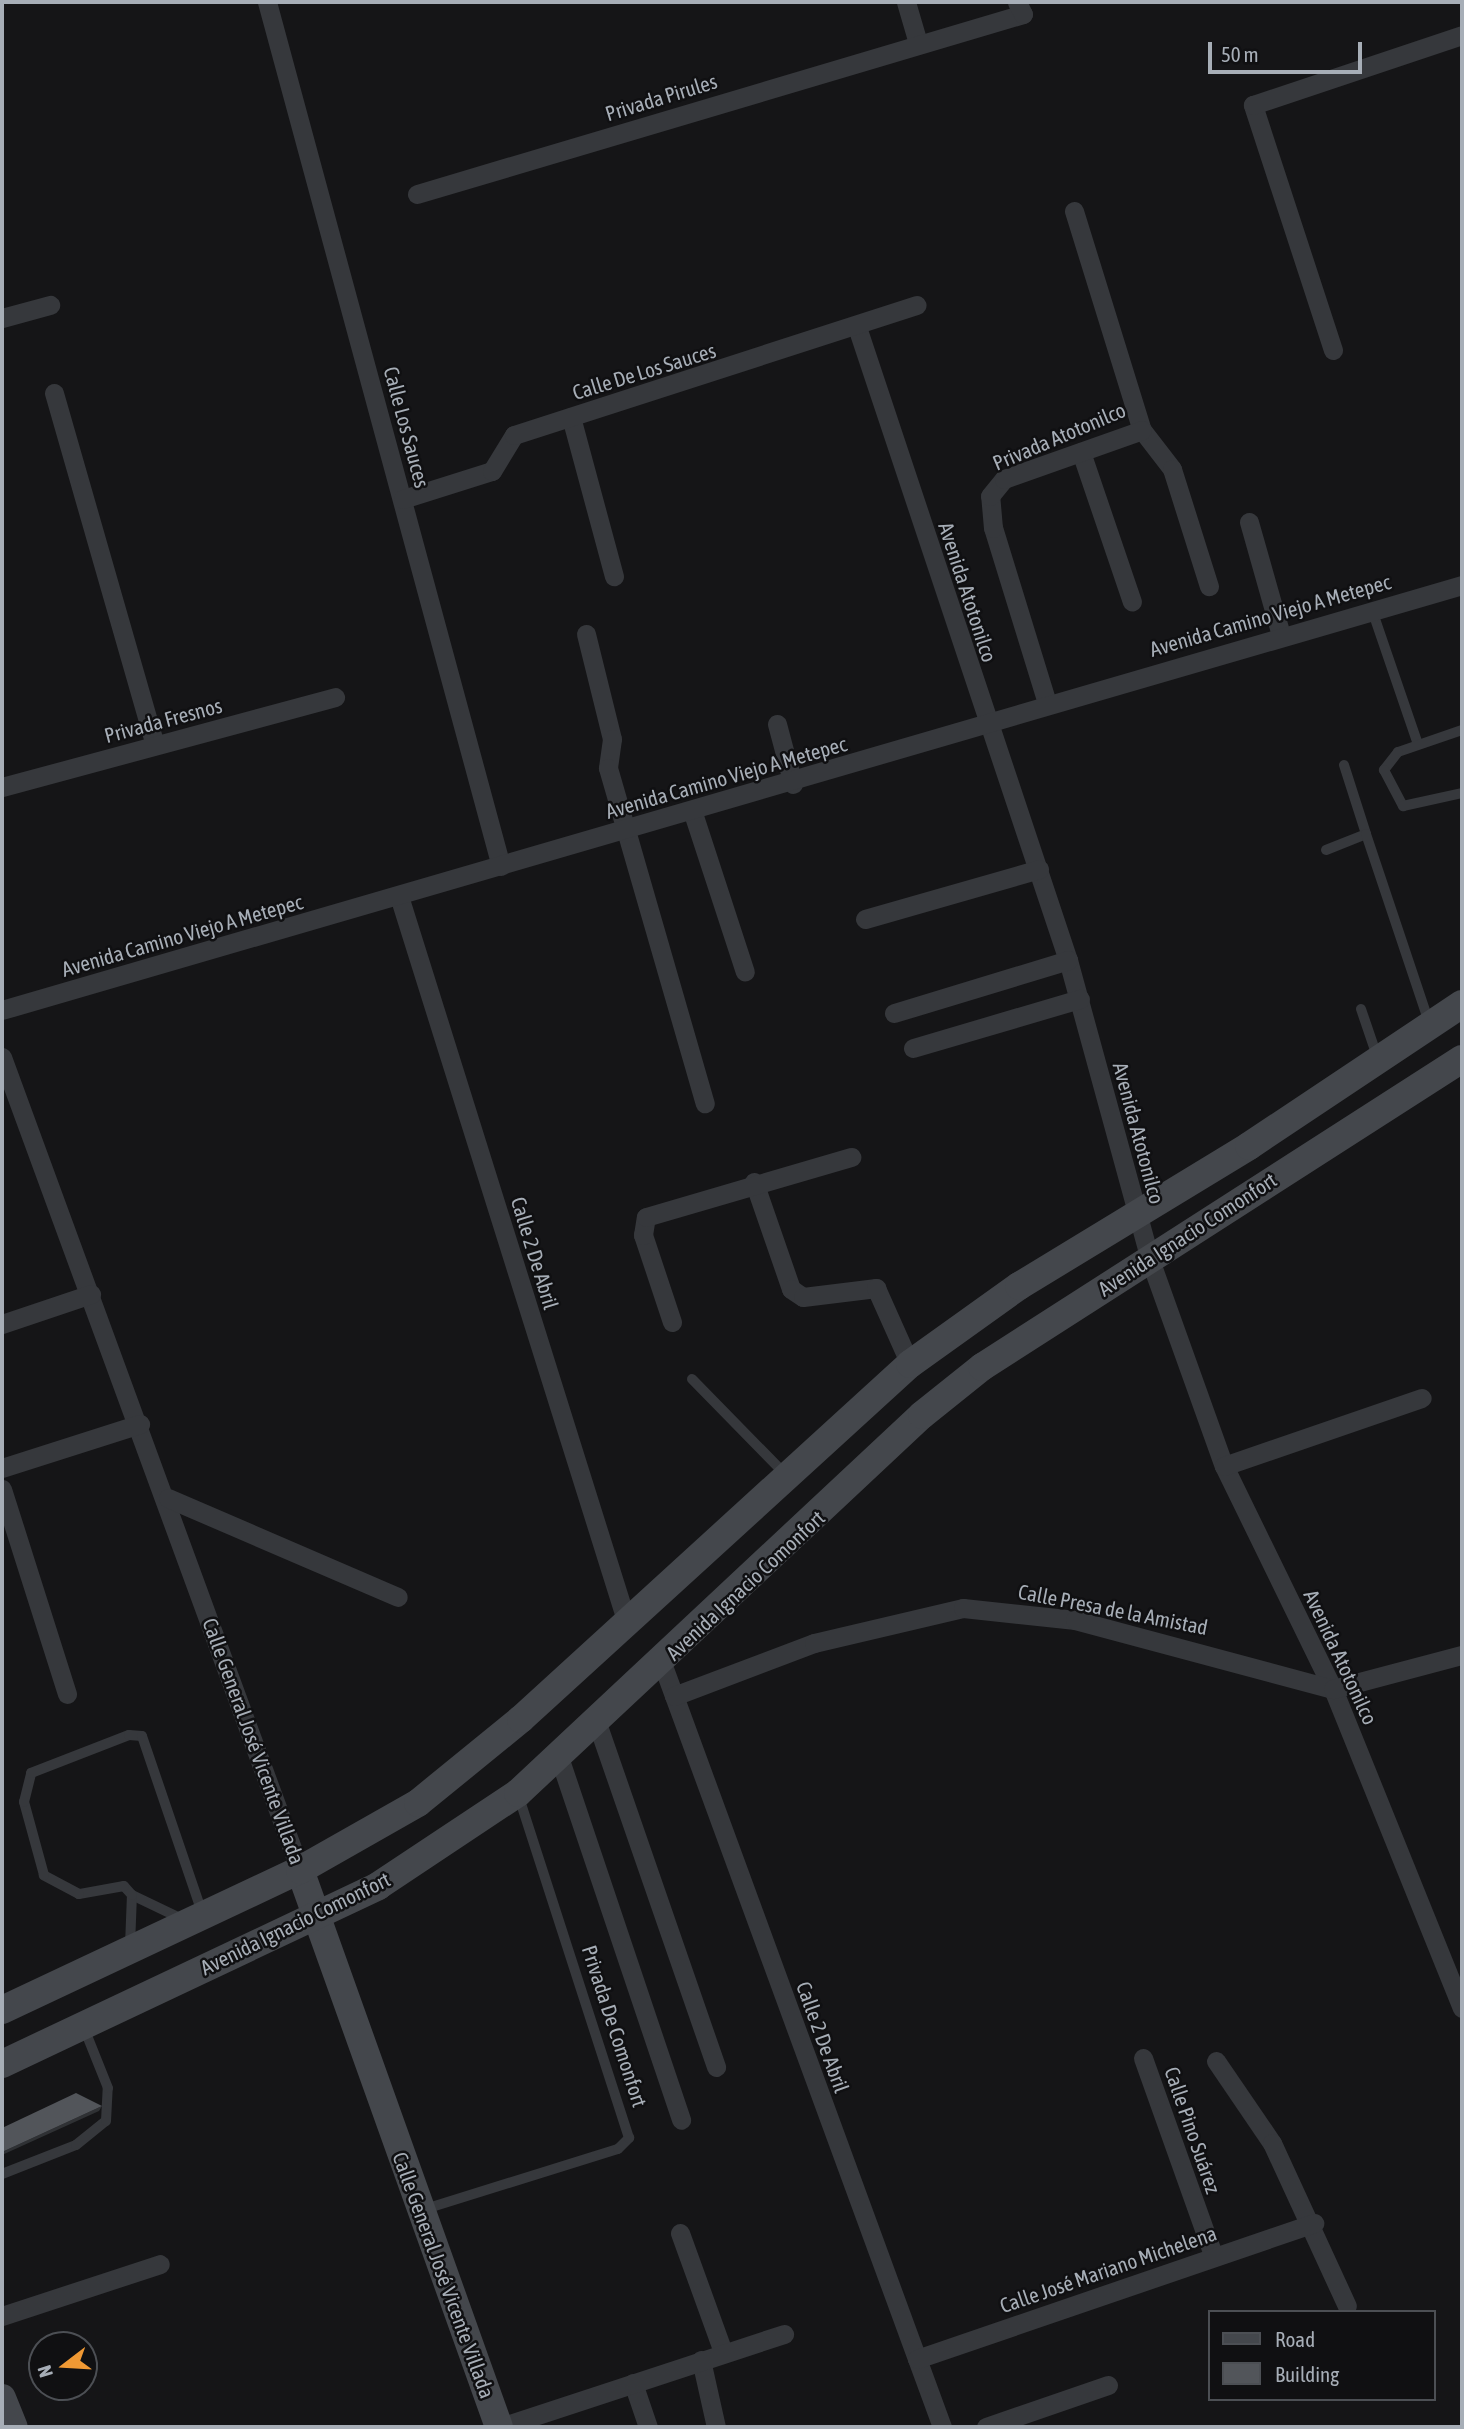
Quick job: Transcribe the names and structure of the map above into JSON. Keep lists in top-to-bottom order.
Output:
{
  "streets": {
    "main road": ["Avenida Ignacio Comonfort", "Calle General José Vicente Villada"],
    "street": [
      "Privada Pirules",
      "Calle De Los Sauces",
      "Calle Los Sauces",
      "Privada Atotonilco",
      "Avenida Atotonilco",
      "Avenida Camino Viejo A Metepec",
      "Privada Fresnos",
      "Calle 2 De Abril",
      "Calle Presa de la Amistad",
      "Calle Pino Suárez",
      "Calle José Mariano Michelena"
    ],
    "lane": ["Privada De Comonfort"]
  },
  "crossings": [
    ["Calle De Los Sauces", "Calle Los Sauces"],
    ["Calle De Los Sauces", "Avenida Atotonilco"],
    ["Calle Los Sauces", "Avenida Camino Viejo A Metepec"],
    ["Privada Atotonilco", "Avenida Camino Viejo A Metepec"],
    ["Avenida Atotonilco", "Avenida Camino Viejo A Metepec"],
    ["Avenida Atotonilco", "Avenida Ignacio Comonfort"],
    ["Avenida Atotonilco", "Calle Presa de la Amistad"],
    ["Avenida Camino Viejo A Metepec", "Calle 2 De Abril"],
    ["Avenida Ignacio Comonfort", "Calle 2 De Abril"],
    ["Avenida Ignacio Comonfort", "Calle General José Vicente Villada"],
    ["Avenida Ignacio Comonfort", "Privada De Comonfort"],
    ["Calle 2 De Abril", "Calle Presa de la Amistad"],
    ["Calle 2 De Abril", "Calle José Mariano Michelena"],
    ["Calle General José Vicente Villada", "Privada De Comonfort"],
    ["Calle Pino Suárez", "Calle José Mariano Michelena"]
  ],
  "legend": ["Road", "Building"],
  "scale_bar": "50 m",
  "north": "left"
}
